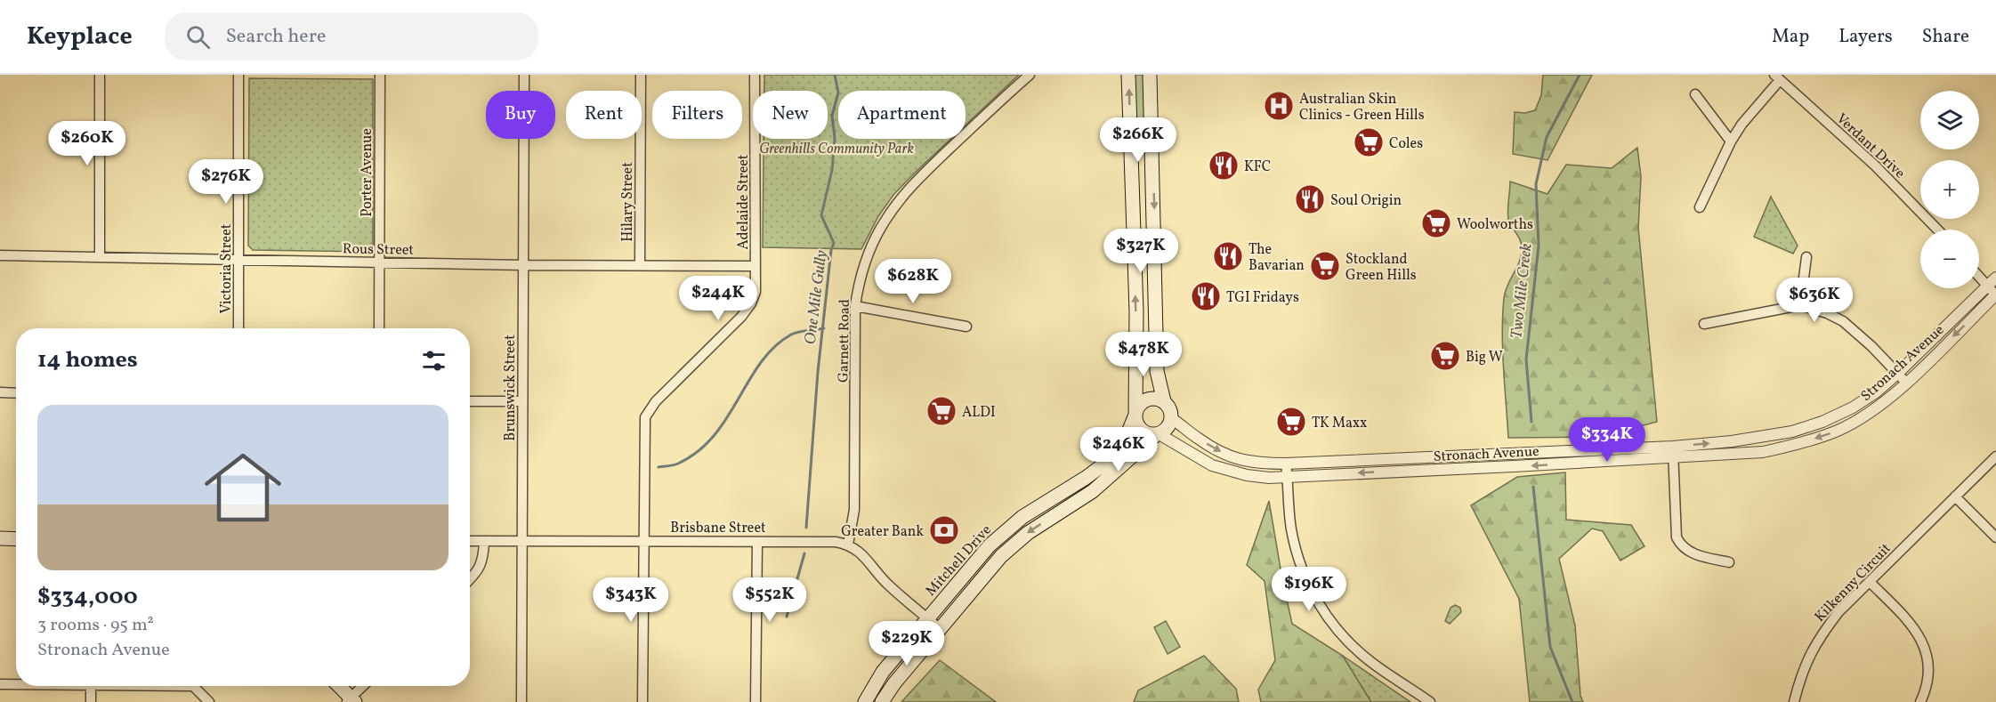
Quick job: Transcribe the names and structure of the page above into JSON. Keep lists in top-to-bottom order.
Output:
{
  "streets": {
    "main road": ["Mitchell Drive"],
    "street": [
      "Verdant Drive",
      "Porter Avenue",
      "Hilary Street",
      "Adelaide Street",
      "Rous Street",
      "Victoria Street",
      "Garnett Road",
      "Stronach Avenue",
      "Brunswick Street",
      "Brisbane Street",
      "Kilkenny Circuit"
    ]
  },
  "crossings": [
    ["Porter Avenue", "Rous Street"],
    ["Hilary Street", "Rous Street"],
    ["Adelaide Street", "Rous Street"],
    ["Adelaide Street", "Brisbane Street"],
    ["Rous Street", "Victoria Street"],
    ["Rous Street", "Brunswick Street"],
    ["Garnett Road", "Brisbane Street"],
    ["Stronach Avenue", "Mitchell Drive"],
    ["Brunswick Street", "Brisbane Street"]
  ],
  "water": ["Two Mile Creek", "One Mile Gully"],
  "parks": ["Greenhills Community Park"],
  "places": {
    "hospital": ["Australian Skin Clinics - Green Hills"],
    "supermarket": [
      "Coles",
      "Woolworths",
      "Stockland Green Hills",
      "Big W",
      "ALDI",
      "TK Maxx"
    ],
    "restaurant": [
      "KFC",
      "Soul Origin",
      "The Bavarian",
      "TGI Fridays"
    ],
    "bank": ["Greater Bank"]
  },
  "page": {
    "header": "Keyplace",
    "search": "Search here",
    "nav": ["Map", "Layers", "Share"],
    "map_buttons": ["+", "−"],
    "chip": [
      "Buy",
      "Rent",
      "Filters",
      "New",
      "Apartment"
    ],
    "price": [
      "$266K",
      "$260K",
      "$276K",
      "$327K",
      "$628K",
      "$244K",
      "$636K",
      "$478K",
      "$334K",
      "$246K",
      "$196K",
      "$343K",
      "$552K",
      "$229K"
    ],
    "heading": "14 homes",
    "list": [
      {
        "name": "$334,000",
        "note": "3 rooms · 95 m² · Stronach Avenue"
      }
    ]
  }
}
